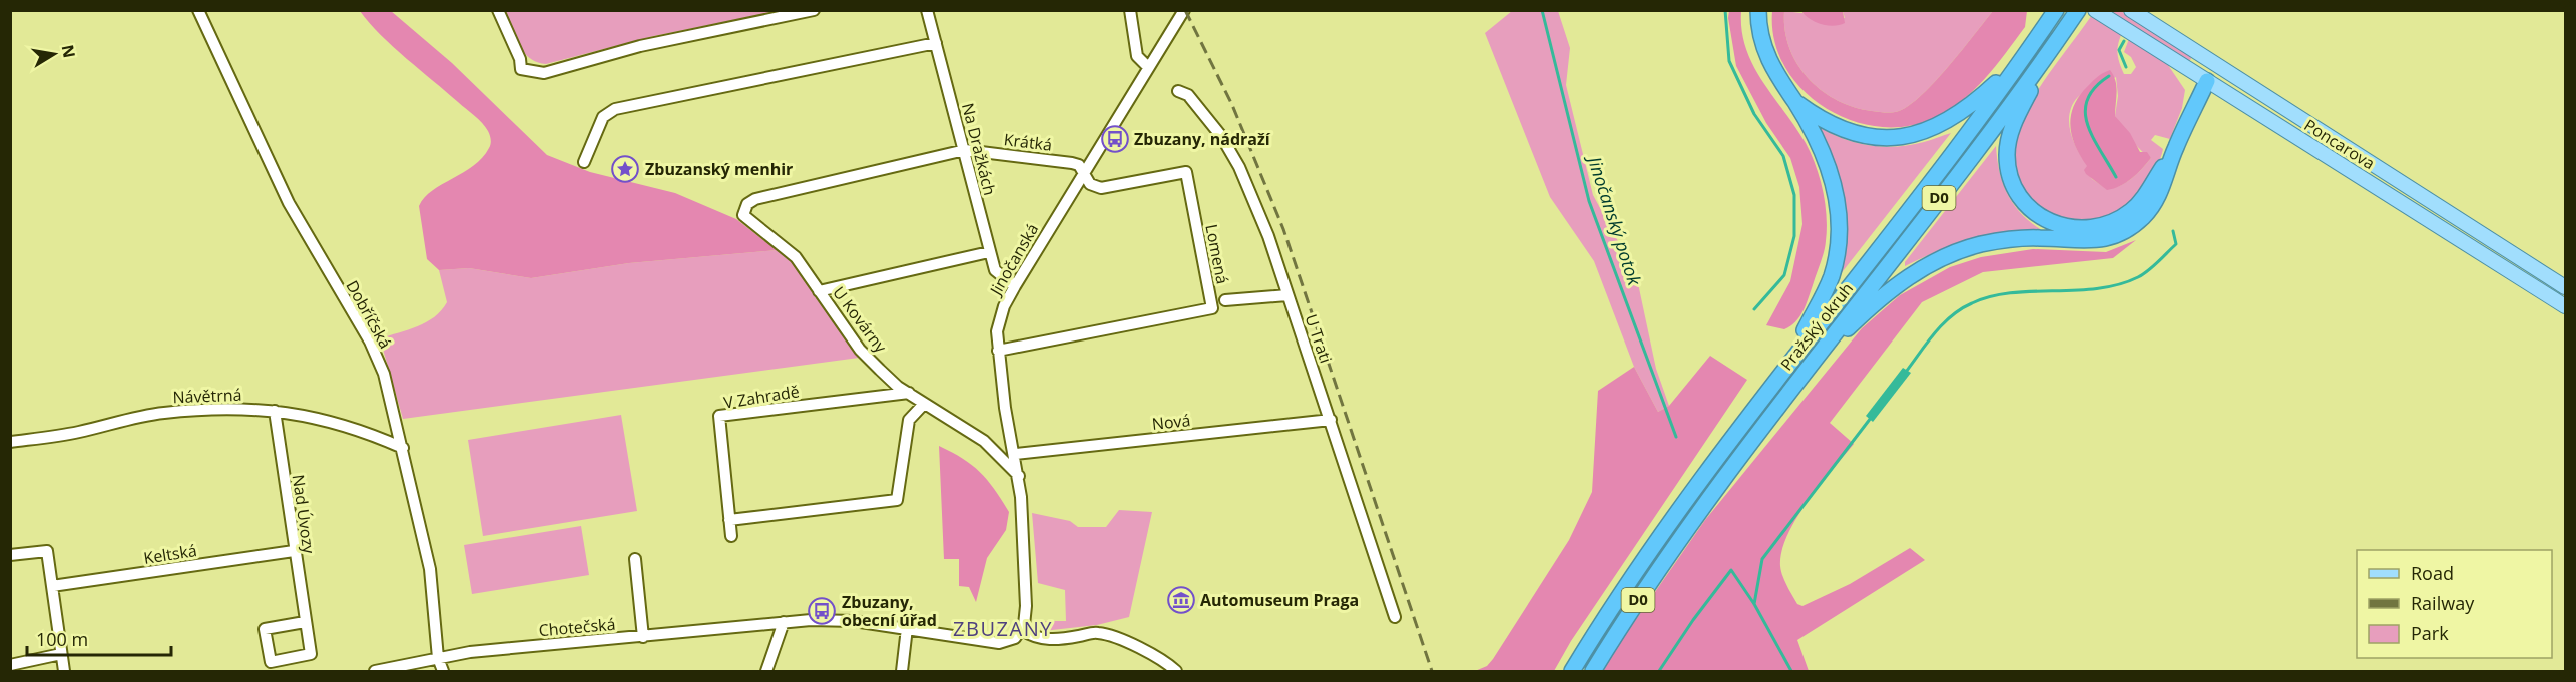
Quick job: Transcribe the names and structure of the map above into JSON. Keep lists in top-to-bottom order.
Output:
{
  "streets": {
    "highway": ["D0", "Pražský okruh"],
    "main road": ["Poncarova"],
    "street": [
      "Krátká",
      "Na Dražkách",
      "Lomená",
      "Jinočanská",
      "Dobříčská",
      "U Kovárny",
      "U Trati",
      "Návětrná",
      "V Zahradě",
      "Nová",
      "Nad Úvozy",
      "Keltská",
      "Chotečská"
    ]
  },
  "crossings": [
    ["Krátká", "Na Dražkách"],
    ["Krátká", "Lomená"],
    ["Krátká", "Jinočanská"],
    ["Krátká", "U Kovárny"],
    ["Na Dražkách", "Jinočanská"],
    ["Na Dražkách", "U Kovárny"],
    ["Lomená", "Jinočanská"],
    ["Jinočanská", "U Kovárny"],
    ["Jinočanská", "Nová"],
    ["Jinočanská", "Chotečská"],
    ["Dobříčská", "Návětrná"],
    ["Dobříčská", "Chotečská"],
    ["U Kovárny", "V Zahradě"],
    ["U Trati", "Nová"],
    ["Návětrná", "Nad Úvozy"],
    ["Nad Úvozy", "Keltská"]
  ],
  "districts": ["ZBUZANY"],
  "water": ["Jinočanský potok"],
  "places": {
    "bus stop": ["Zbuzany, nádraží", "Zbuzany, obecní úřad"],
    "place": ["Zbuzanský menhir"],
    "museum": ["Automuseum Praga"]
  },
  "legend": ["Road", "Railway", "Park"],
  "scale_bar": "100 m",
  "north": "right"
}
